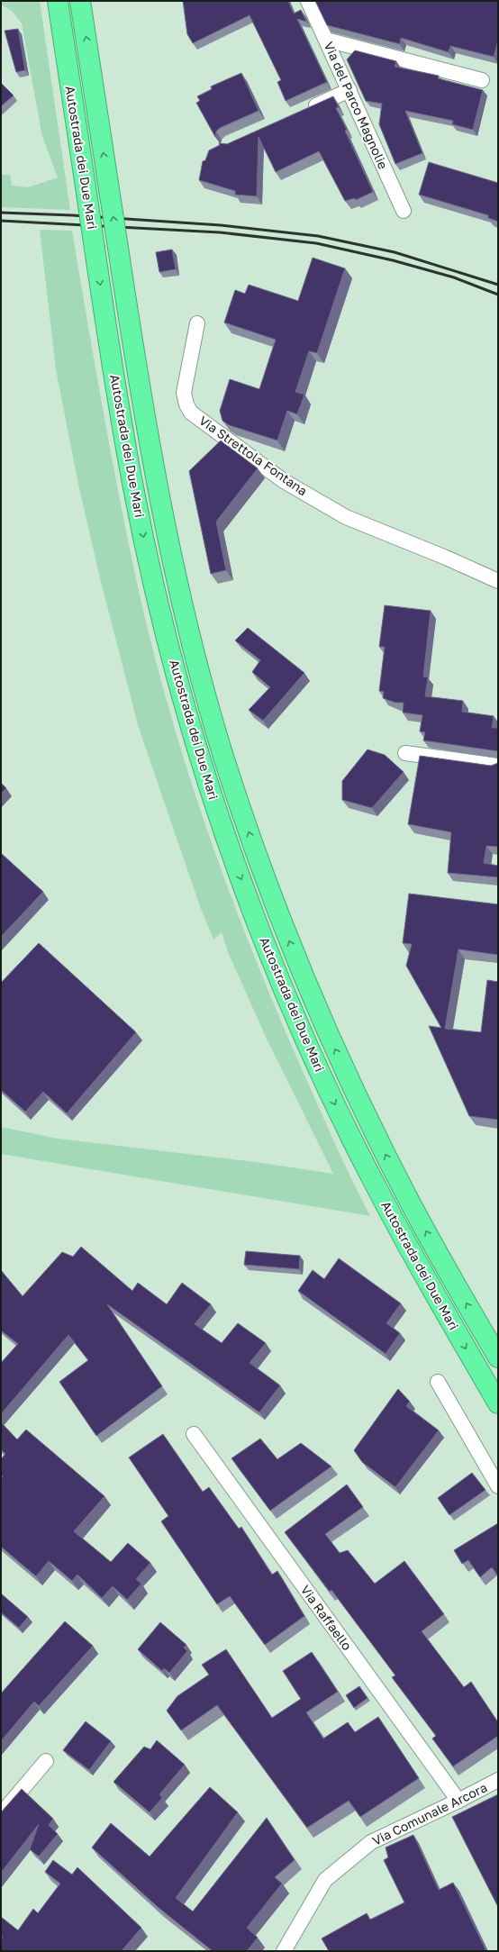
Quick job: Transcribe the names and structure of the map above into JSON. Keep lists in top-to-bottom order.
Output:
{
  "streets": {
    "highway": ["Autostrada dei Due Mari"],
    "street": [
      "Via del Parco Magnolie",
      "Via Strettola Fontana",
      "Via Raffaello",
      "Via Comunale Arcora"
    ]
  },
  "crossings": [
    ["Via Raffaello", "Via Comunale Arcora"]
  ]
}
